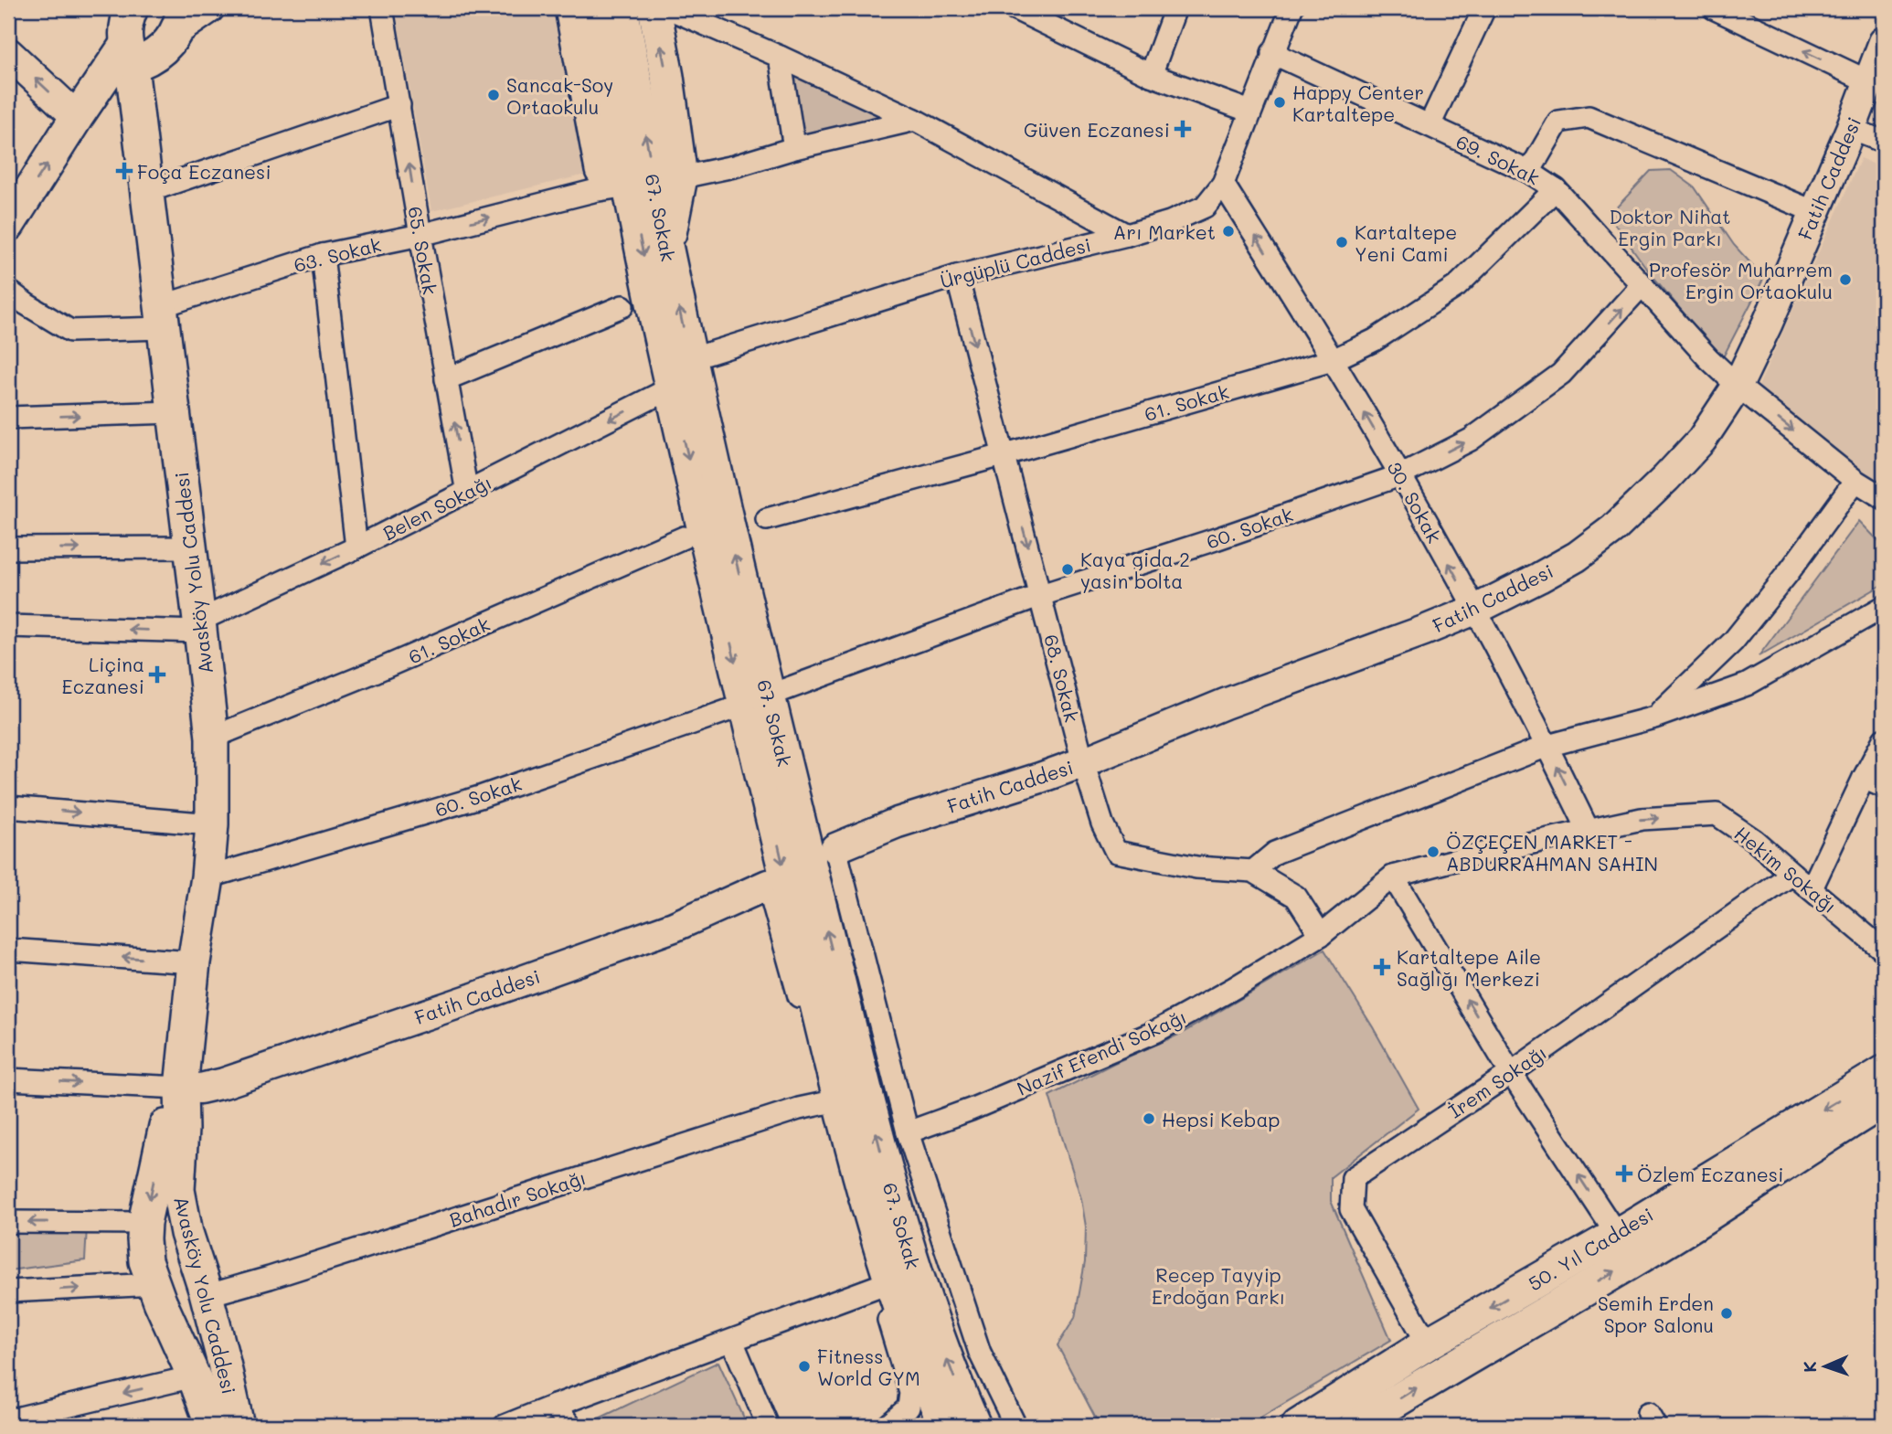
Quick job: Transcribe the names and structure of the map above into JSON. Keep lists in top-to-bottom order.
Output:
{
  "streets": {
    "main road": ["67. Sokak", "Avasköy Yolu Caddesi", "50. Yıl Caddesi"],
    "street": [
      "69. Sokak",
      "Fatih Caddesi",
      "65. Sokak",
      "63. Sokak",
      "Ürgüplü Caddesi",
      "61. Sokak",
      "30. Sokak",
      "Belen Sokağı",
      "60. Sokak",
      "68. Sokak",
      "Hekim Sokağı",
      "Nazif Efendi Sokağı",
      "İrem Sokağı",
      "Bahadır Sokağı"
    ]
  },
  "crossings": [
    ["69. Sokak", "Fatih Caddesi"],
    ["69. Sokak", "Ürgüplü Caddesi"],
    ["69. Sokak", "61. Sokak"],
    ["69. Sokak", "60. Sokak"],
    ["Fatih Caddesi", "67. Sokak"],
    ["Fatih Caddesi", "30. Sokak"],
    ["Fatih Caddesi", "Avasköy Yolu Caddesi"],
    ["Fatih Caddesi", "68. Sokak"],
    ["67. Sokak", "63. Sokak"],
    ["67. Sokak", "Ürgüplü Caddesi"],
    ["67. Sokak", "Belen Sokağı"],
    ["67. Sokak", "60. Sokak"],
    ["67. Sokak", "Nazif Efendi Sokağı"],
    ["67. Sokak", "Bahadır Sokağı"],
    ["65. Sokak", "63. Sokak"],
    ["65. Sokak", "Belen Sokağı"],
    ["63. Sokak", "Avasköy Yolu Caddesi"],
    ["Ürgüplü Caddesi", "30. Sokak"],
    ["Ürgüplü Caddesi", "68. Sokak"],
    ["61. Sokak", "30. Sokak"],
    ["61. Sokak", "Avasköy Yolu Caddesi"],
    ["61. Sokak", "68. Sokak"],
    ["30. Sokak", "60. Sokak"],
    ["30. Sokak", "Hekim Sokağı"],
    ["Belen Sokağı", "Avasköy Yolu Caddesi"],
    ["60. Sokak", "Avasköy Yolu Caddesi"],
    ["60. Sokak", "68. Sokak"],
    ["Avasköy Yolu Caddesi", "Bahadır Sokağı"],
    ["68. Sokak", "Hekim Sokağı"],
    ["68. Sokak", "Nazif Efendi Sokağı"],
    ["Hekim Sokağı", "Nazif Efendi Sokağı"],
    ["Hekim Sokağı", "İrem Sokağı"],
    ["İrem Sokağı", "50. Yıl Caddesi"]
  ],
  "one_way": ["30. Sokak", "68. Sokak"],
  "parks": ["Doktor Nihat Ergin Parkı", "Recep Tayyip Erdoğan Parkı"],
  "places": {
    "other": [
      "Sancak-Soy Ortaokulu",
      "Happy Center Kartaltepe",
      "Arı Market",
      "Kartaltepe Yeni Cami",
      "Profesör Muharrem Ergin Ortaokulu",
      "Kaya gida 2 yasin bolta",
      "ÖZÇEÇEN MARKET - ABDURRAHMAN SAHIN",
      "Hepsi Kebap",
      "Semih Erden Spor Salonu",
      "Fitness World GYM"
    ],
    "health": [
      "Güven Eczanesi",
      "Foça Eczanesi",
      "Liçina Eczanesi",
      "Kartaltepe Aile Sağlığı Merkezi",
      "Özlem Eczanesi"
    ]
  },
  "north": "left"
}
